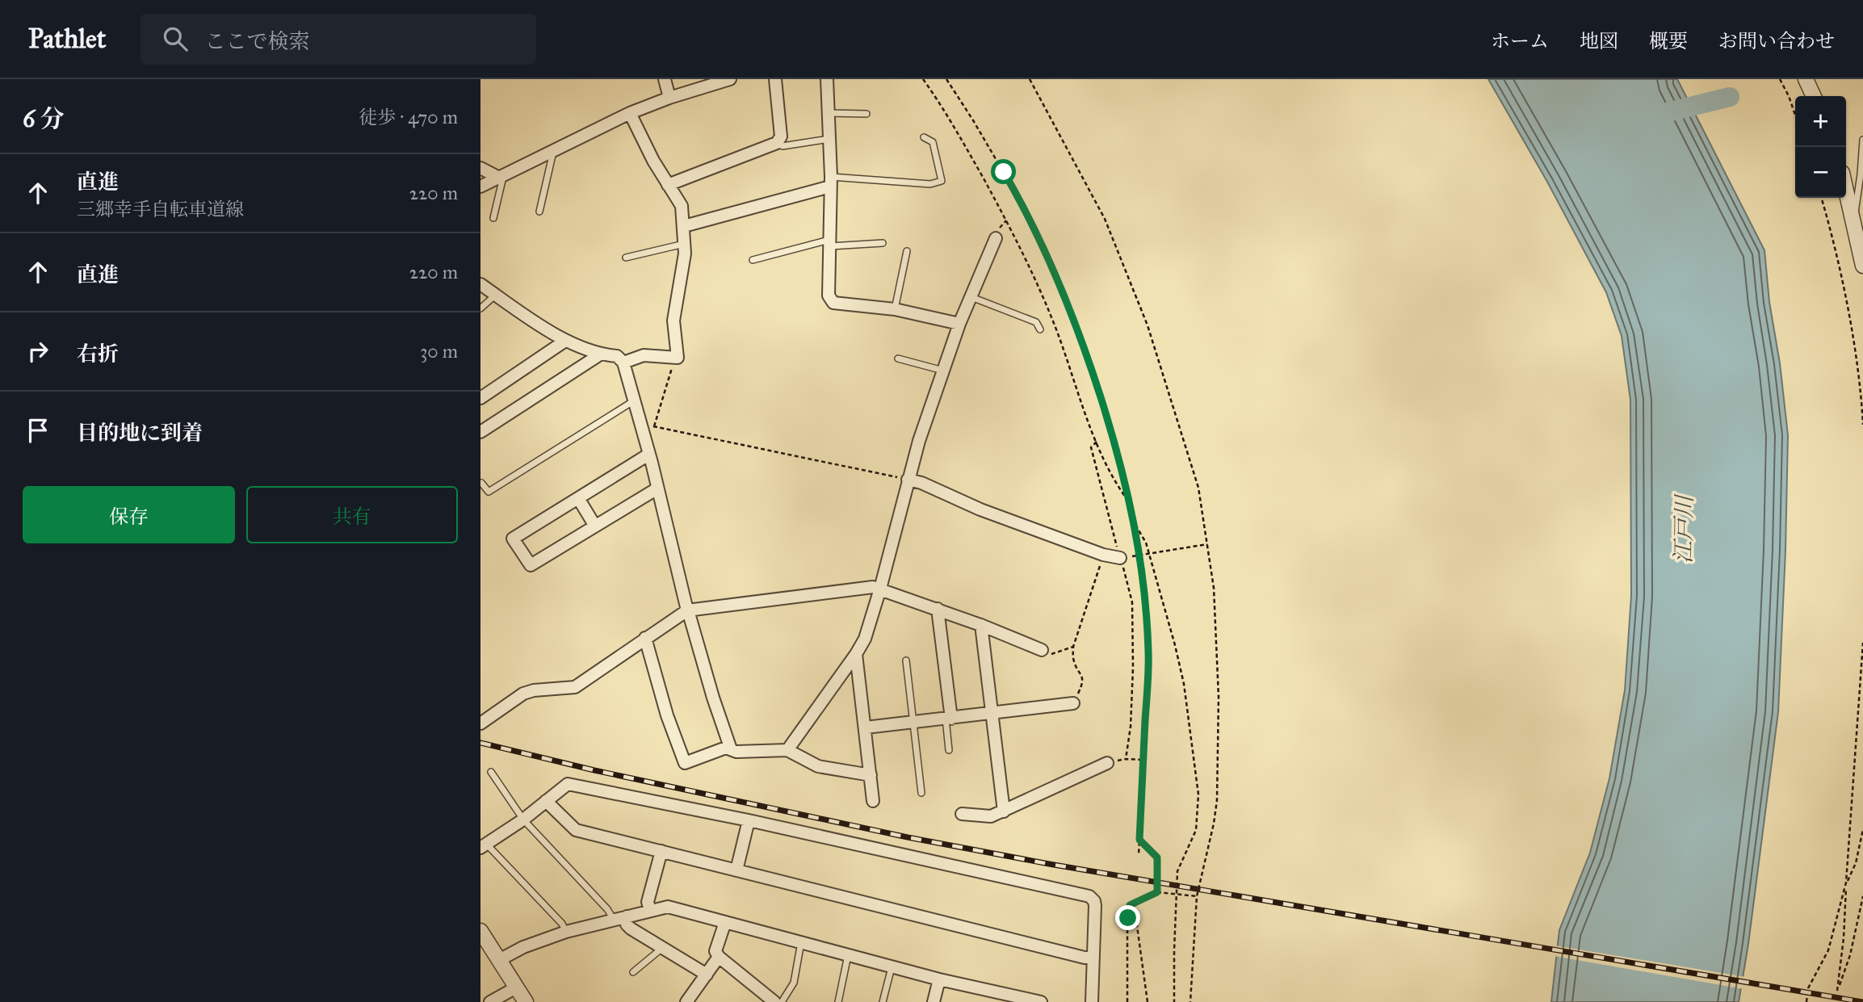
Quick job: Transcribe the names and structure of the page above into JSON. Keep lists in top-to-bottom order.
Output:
{
  "water": ["江戸川"],
  "page": {
    "header": "Pathlet",
    "search": "ここで検索",
    "nav": [
      "ホーム",
      "地図",
      "概要",
      "お問い合わせ"
    ],
    "heading": ["6 分", "徒歩 · 470 m"],
    "map_buttons": ["+", "−"],
    "list": [
      ["直進", "三郷幸手自転車道線", "220 m"],
      ["直進", "220 m"],
      ["右折", "30 m"],
      "目的地に到着"
    ],
    "buttons": ["保存", "共有"]
  }
}
